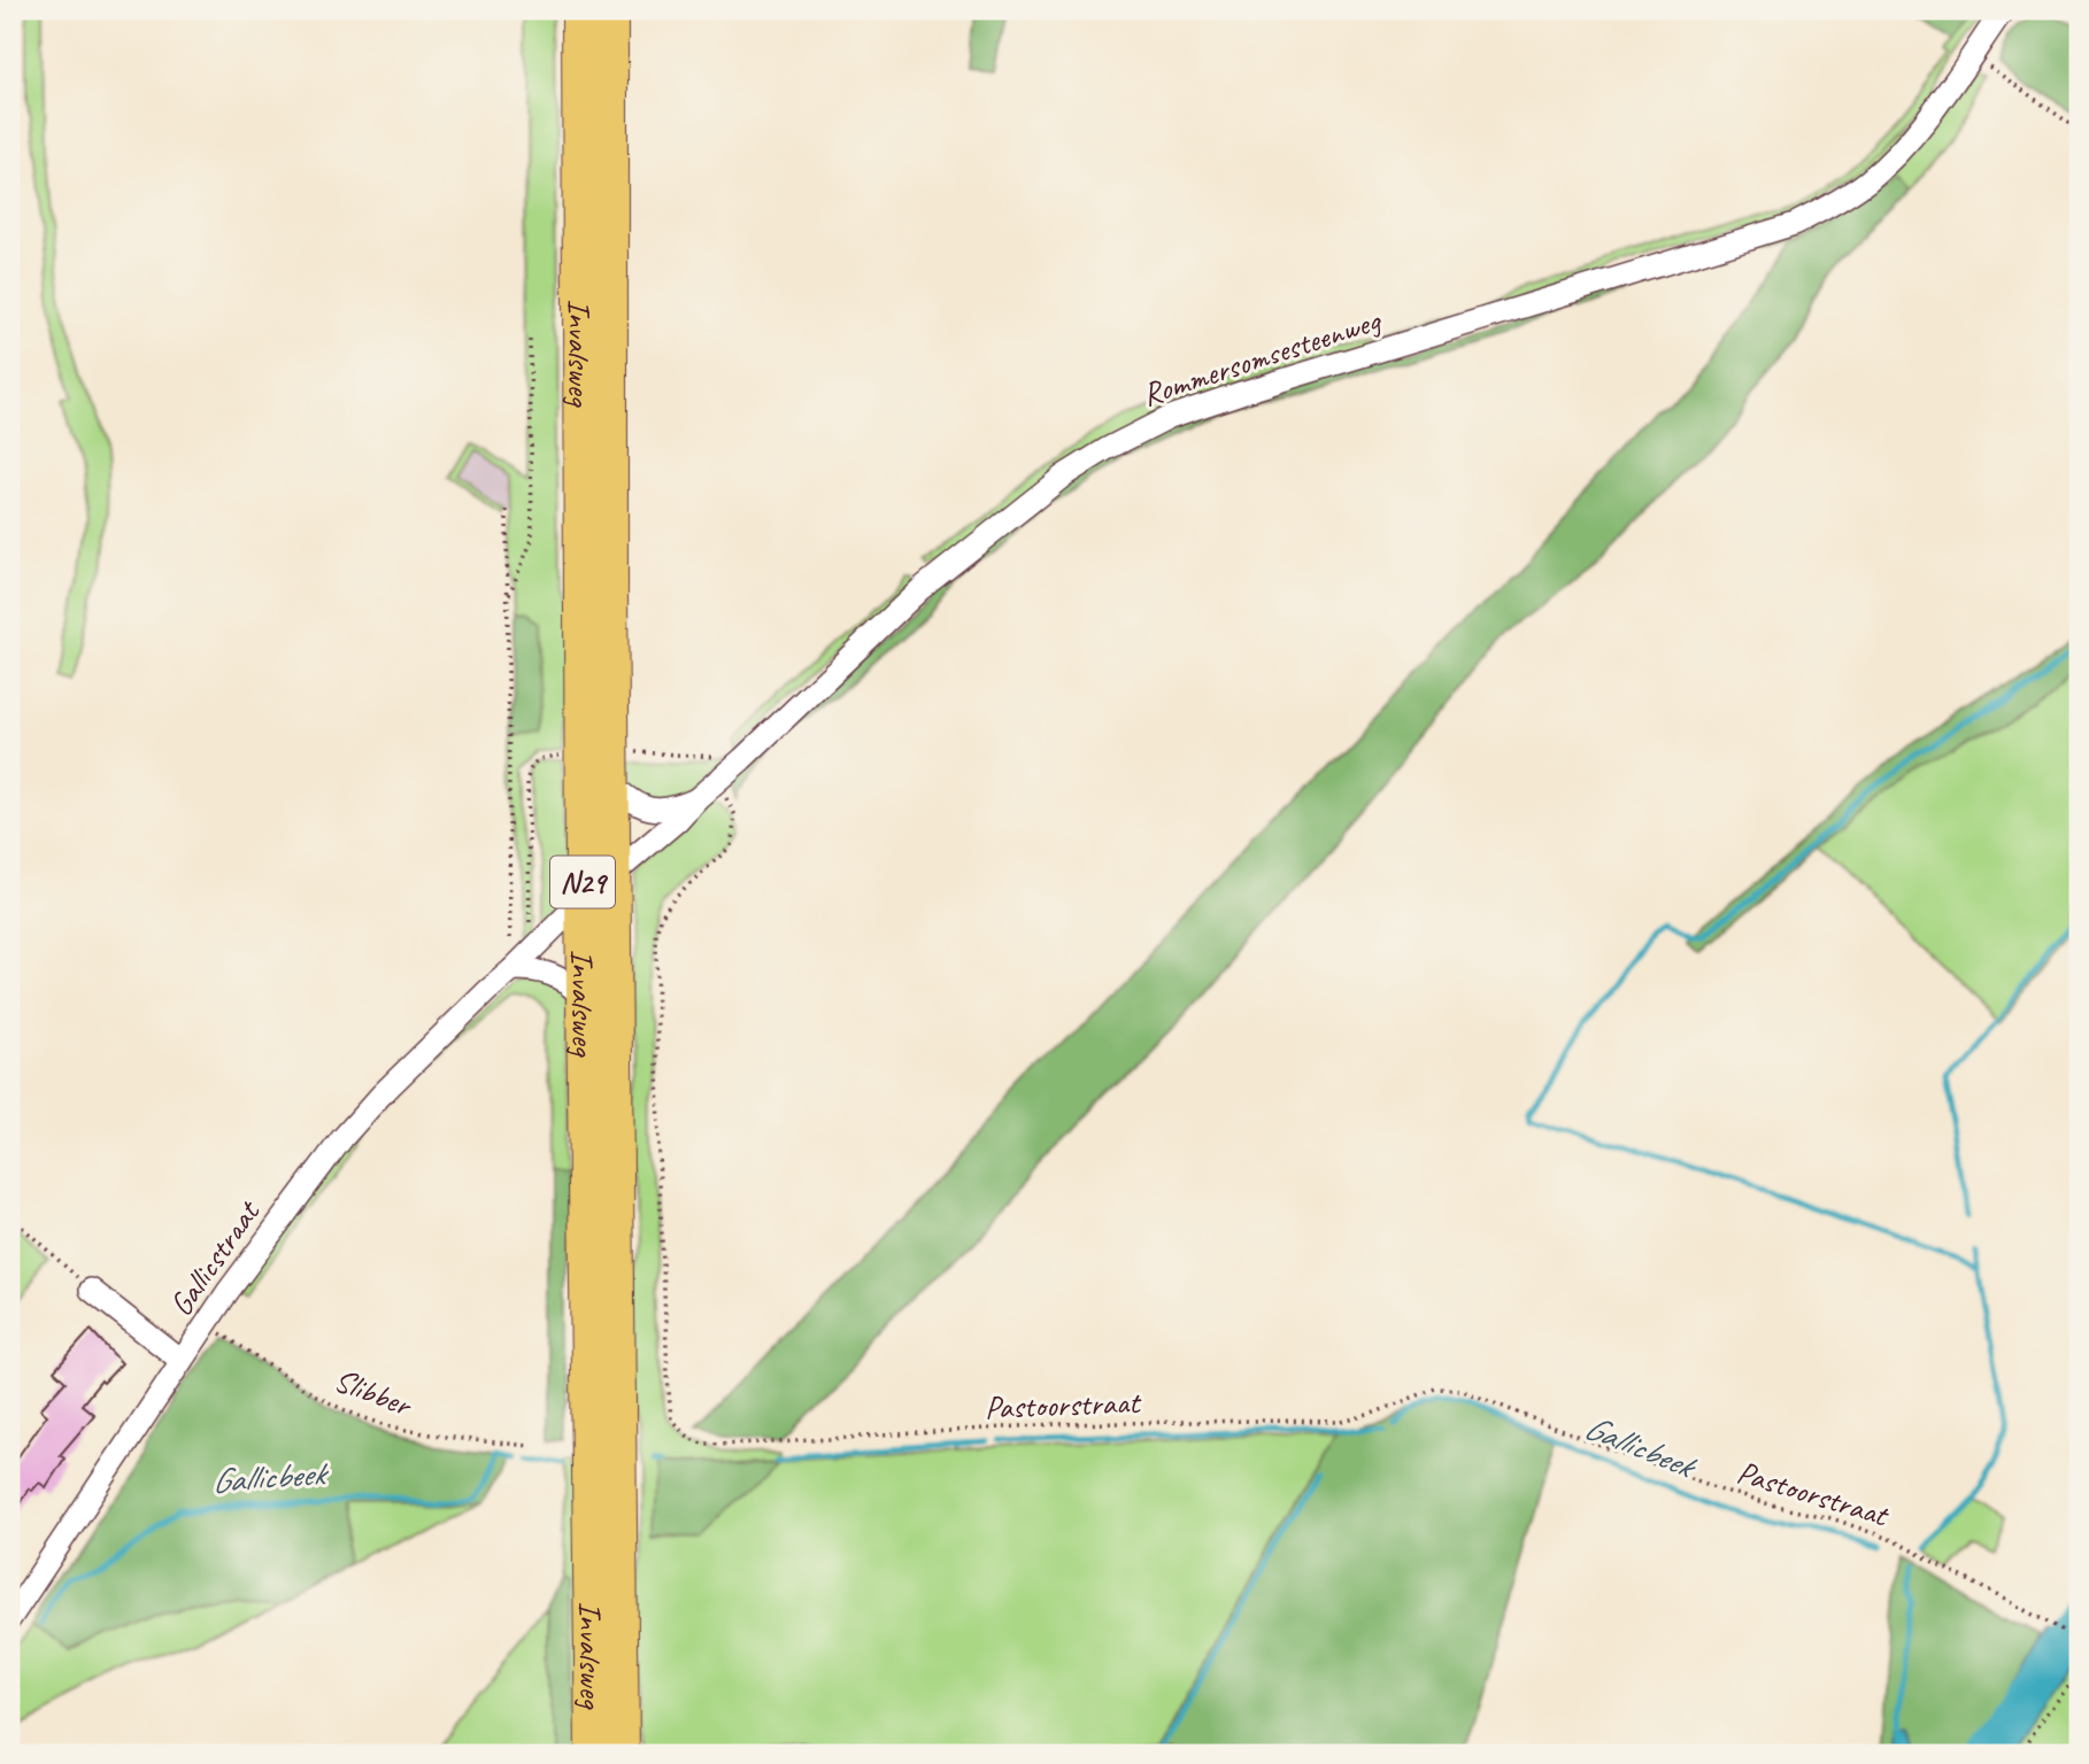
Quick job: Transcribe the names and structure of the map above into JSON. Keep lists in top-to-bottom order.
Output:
{
  "streets": {
    "highway": ["Invalsweg", "N29"],
    "street": ["Rommersomsesteenweg", "Gallicstraat"],
    "path": ["Slibber", "Pastoorstraat"]
  },
  "crossings": [
    ["Invalsweg", "Rommersomsesteenweg"],
    ["Invalsweg", "Gallicstraat"],
    ["Rommersomsesteenweg", "Pastoorstraat"]
  ],
  "water": ["Gallicbeek"]
}
